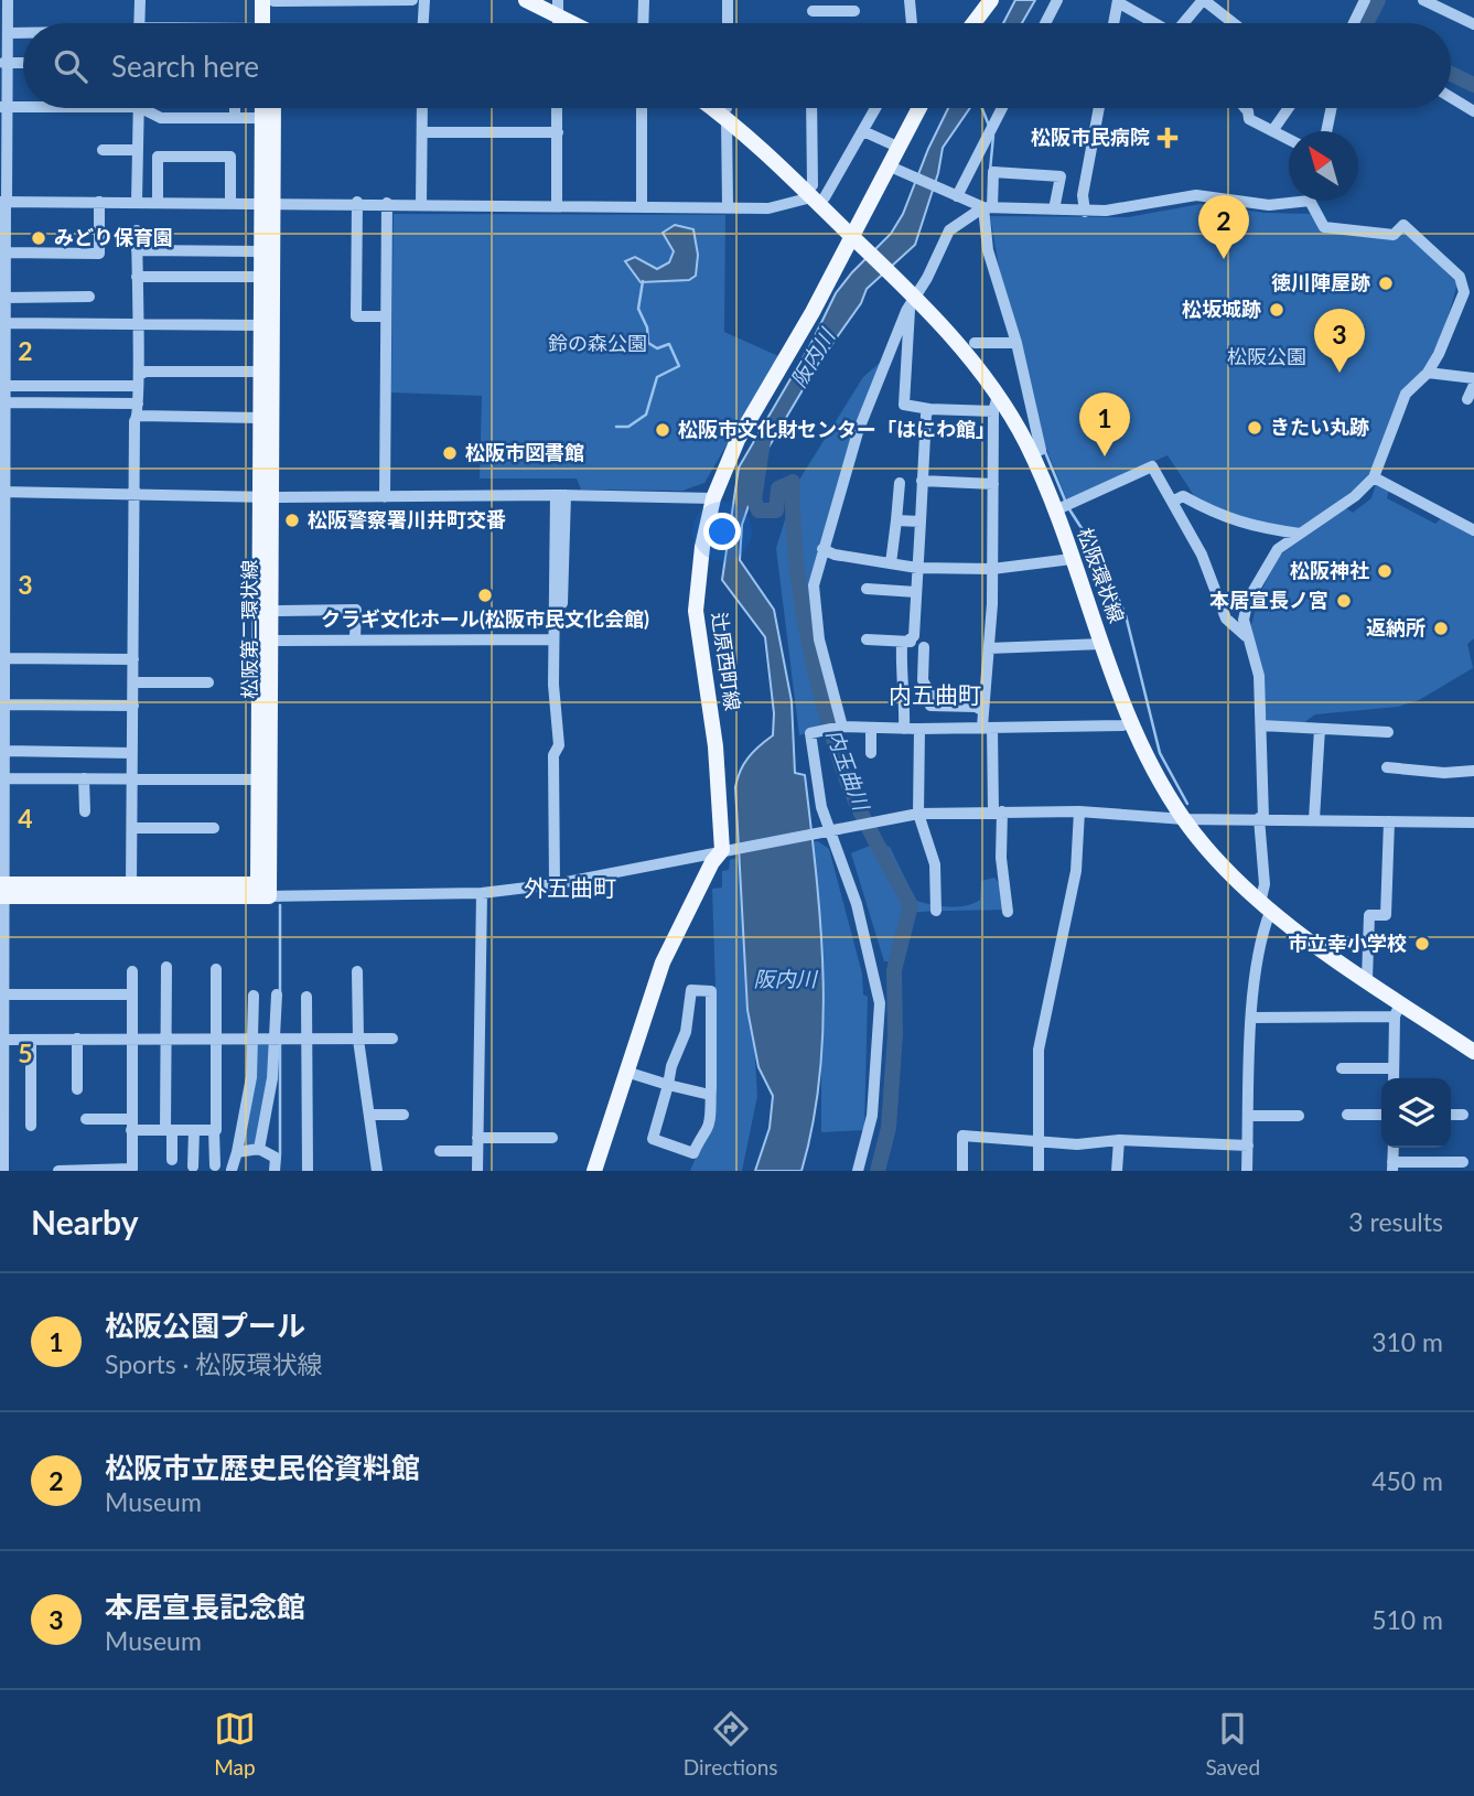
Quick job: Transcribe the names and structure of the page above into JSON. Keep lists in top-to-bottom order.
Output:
{
  "streets": {
    "main road": ["松阪環状線", "松阪第二環状線", "辻原西町線"]
  },
  "crossings": [
    ["松阪環状線", "辻原西町線"]
  ],
  "districts": ["内五曲町", "外五曲町"],
  "water": ["阪内川", "内玉曲川"],
  "parks": ["鈴の森公園", "松阪公園"],
  "places": {
    "health": ["松阪市民病院"],
    "other": [
      "みどり保育園",
      "徳川陣屋跡",
      "松坂城跡",
      "きたい丸跡",
      "松阪市文化財センター「はにわ館」",
      "松阪市図書館",
      "松阪警察署川井町交番",
      "松阪神社",
      "クラギ文化ホール(松阪市民文化会館)",
      "本居宣長ノ宮",
      "返納所",
      "市立幸小学校"
    ]
  },
  "north": "top left",
  "page": {
    "search": "Search here",
    "pins": ["2", "3", "1"],
    "heading": ["Nearby", "3 results"],
    "list": [
      {
        "mark": "1",
        "name": "松阪公園プール",
        "note": "Sports · 松阪環状線",
        "value": "310 m"
      },
      {
        "mark": "2",
        "name": "松阪市立歴史民俗資料館",
        "note": "Museum",
        "value": "450 m"
      },
      {
        "mark": "3",
        "name": "本居宣長記念館",
        "note": "Museum",
        "value": "510 m"
      }
    ],
    "nav": ["Map", "Directions", "Saved"]
  },
  "grid": {
    "rows": [
      "2",
      "3",
      "4",
      "5"
    ]
  }
}
